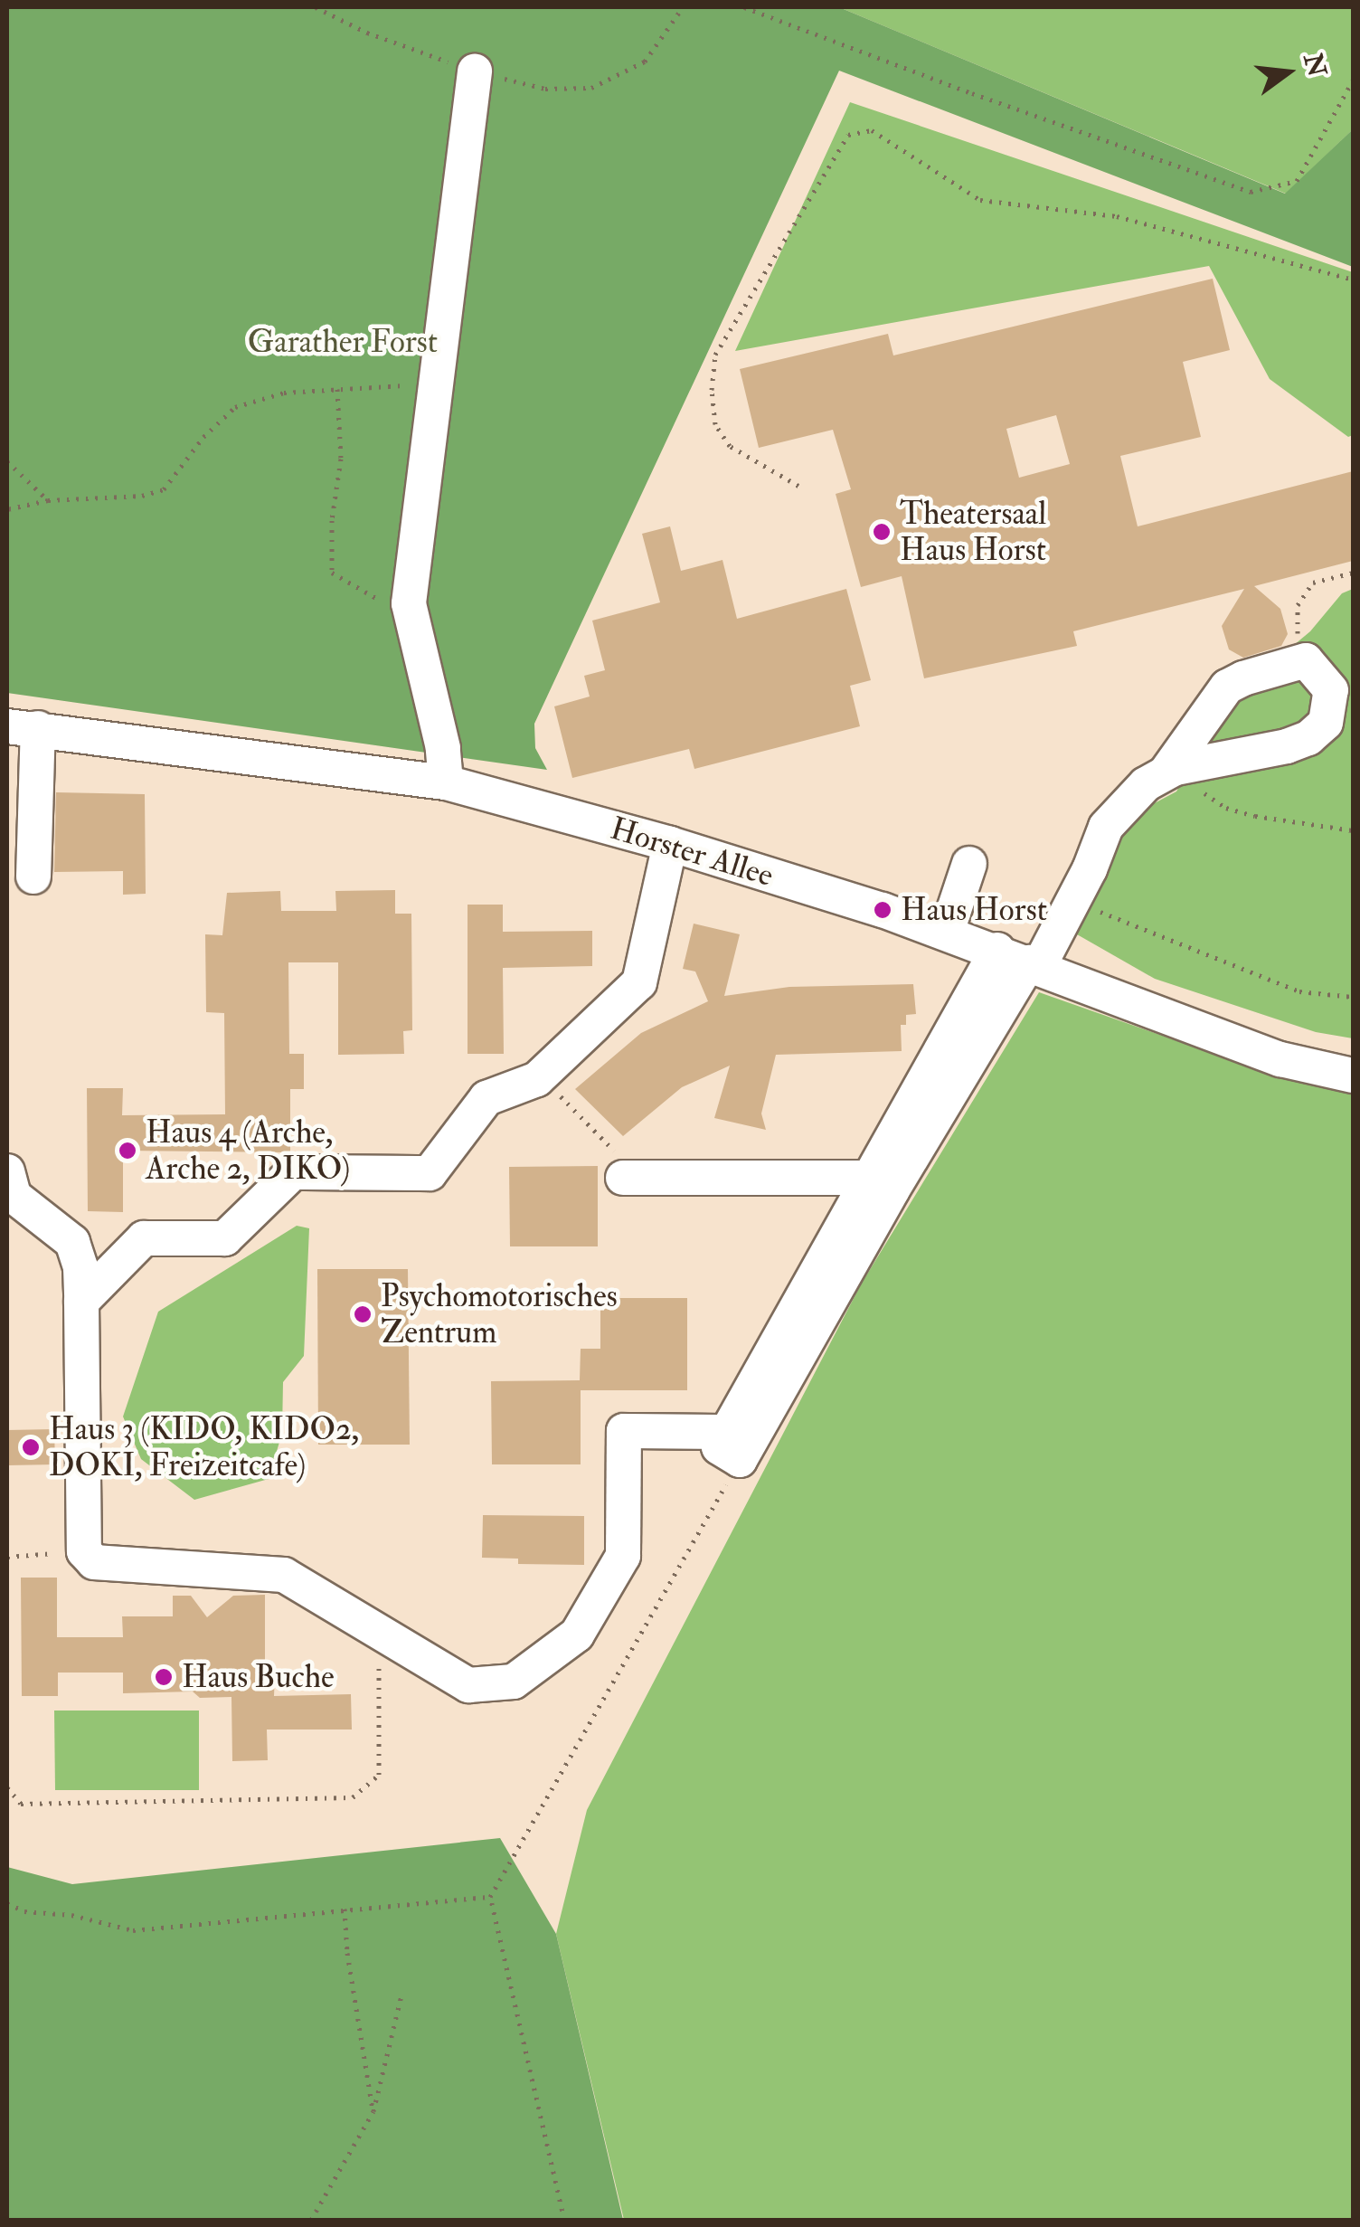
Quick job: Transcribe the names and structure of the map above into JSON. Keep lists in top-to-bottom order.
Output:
{
  "streets": {
    "street": ["Horster Allee"]
  },
  "parks": ["Garather Forst"],
  "places": [
    "Theatersaal Haus Horst",
    "Haus Horst",
    "Haus 4 (Arche, Arche 2, DIKO)",
    "Psychomotorisches Zentrum",
    "Haus 3 (KIDO, KIDO2, DOKI, Freizeitcafe)",
    "Haus Buche"
  ],
  "north": "right"
}
